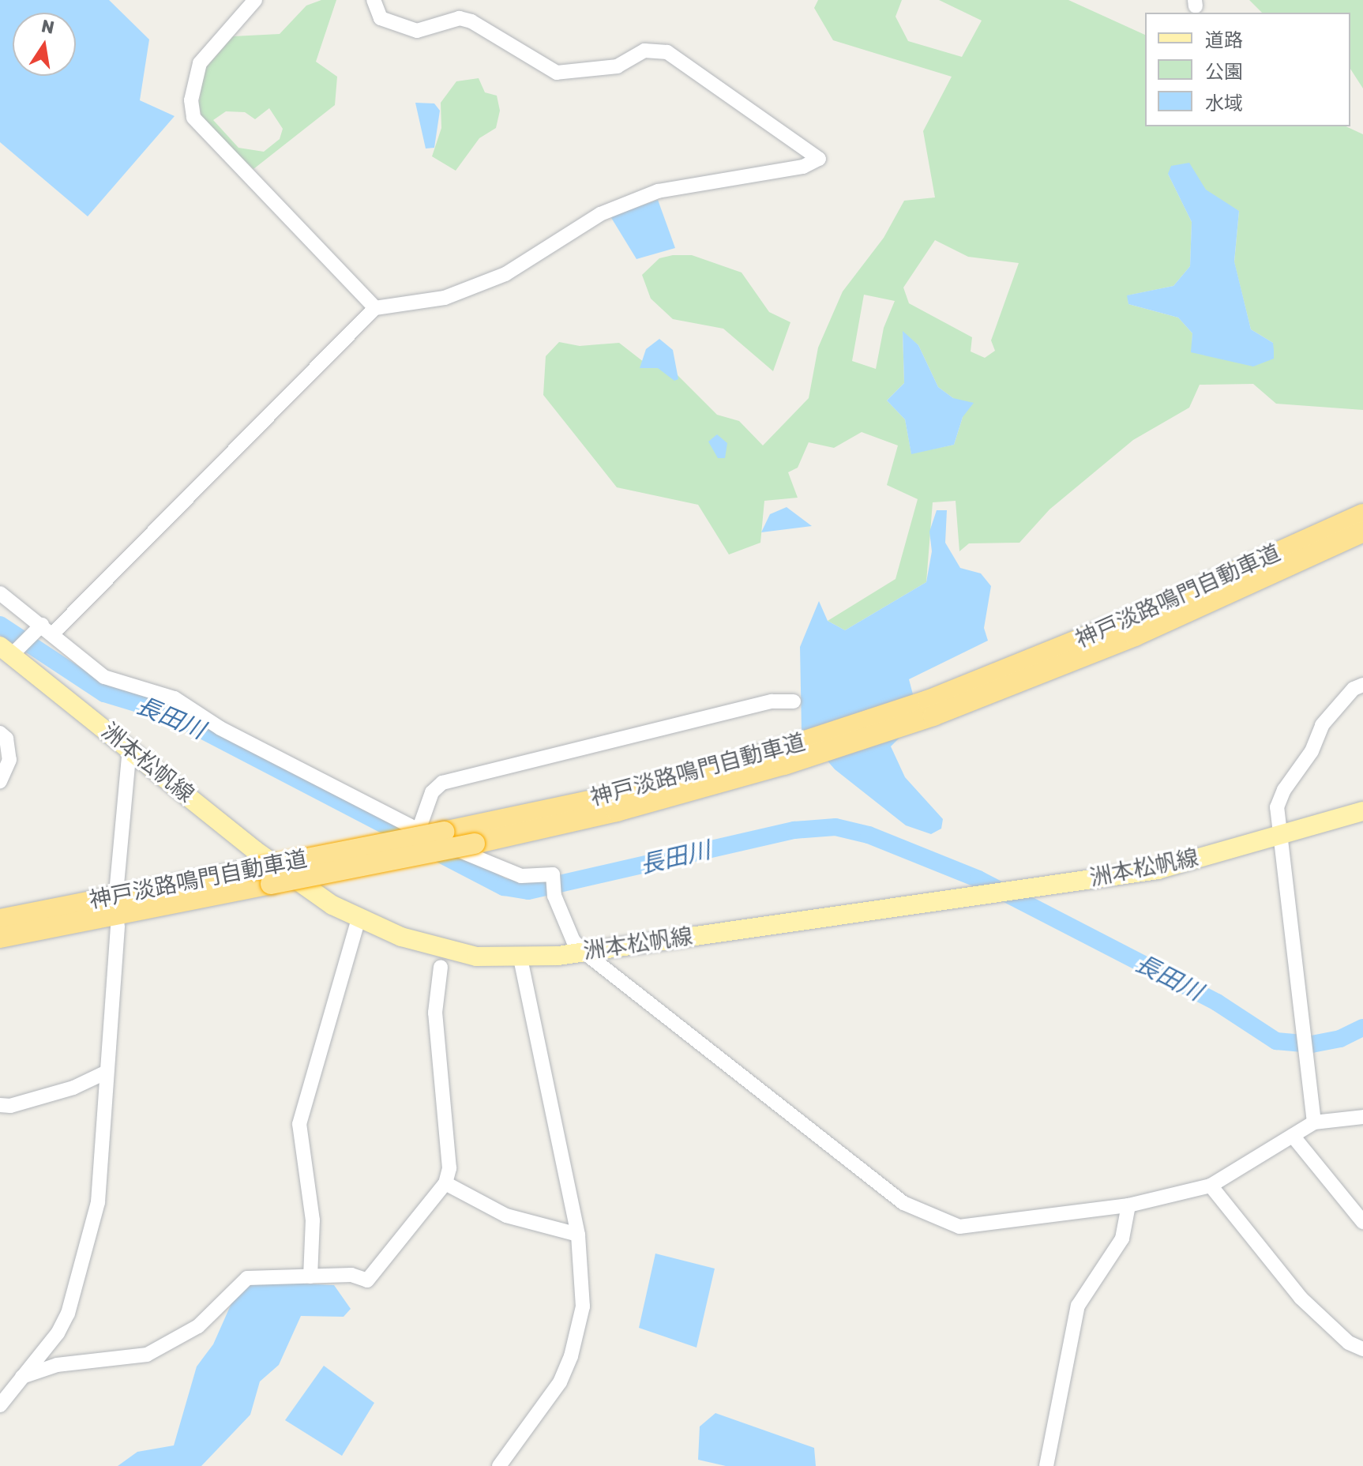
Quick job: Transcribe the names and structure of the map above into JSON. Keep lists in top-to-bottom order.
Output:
{
  "streets": {
    "highway": ["神戸淡路鳴門自動車道"],
    "main road": ["洲本松帆線"]
  },
  "water": ["長田川"],
  "legend": ["道路", "公園", "水域"],
  "north": "top"
}
